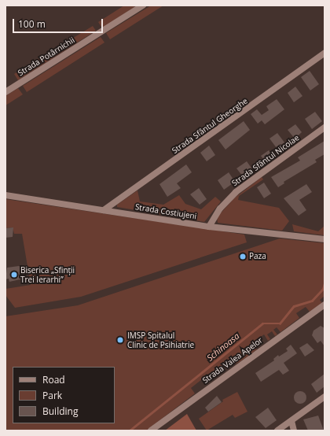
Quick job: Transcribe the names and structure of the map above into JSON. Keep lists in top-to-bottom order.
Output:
{
  "streets": {
    "street": [
      "Strada Potârnichii",
      "Strada Sfântul Gheorghe",
      "Strada Sfântul Nicolae",
      "Strada Costiujeni",
      "Strada Valea Apelor"
    ]
  },
  "crossings": [
    ["Strada Sfântul Gheorghe", "Strada Costiujeni"],
    ["Strada Sfântul Nicolae", "Strada Costiujeni"]
  ],
  "water": ["Schinoasa"],
  "places": ["Paza", "Biserica „Sfinții Trei Ierarhi”", "IMSP Spitalul Clinic de Psihiatrie"],
  "legend": ["Road", "Park", "Building"],
  "scale_bar": "100 m"
}
